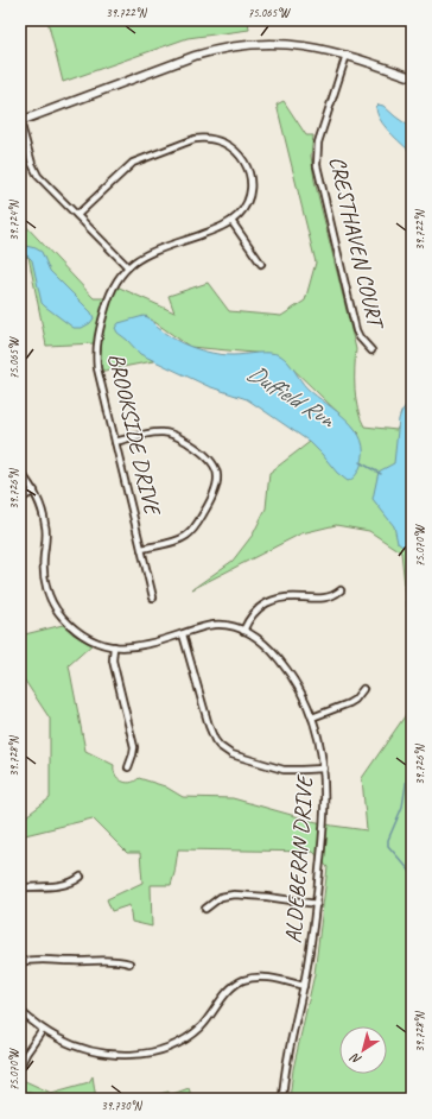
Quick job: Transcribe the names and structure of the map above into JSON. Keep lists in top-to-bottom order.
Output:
{
  "streets": {
    "street": ["CRESTHAVEN COURT", "BROOKSIDE DRIVE", "ALDEBERAN DRIVE"]
  },
  "water": ["Duffield Run"],
  "north": "bottom left",
  "coordinates": [
    "39.722°N",
    "75.065°W",
    "39.724°N",
    "39.726°N",
    "75.070°W",
    "39.728°N",
    "39.730°N"
  ]
}
